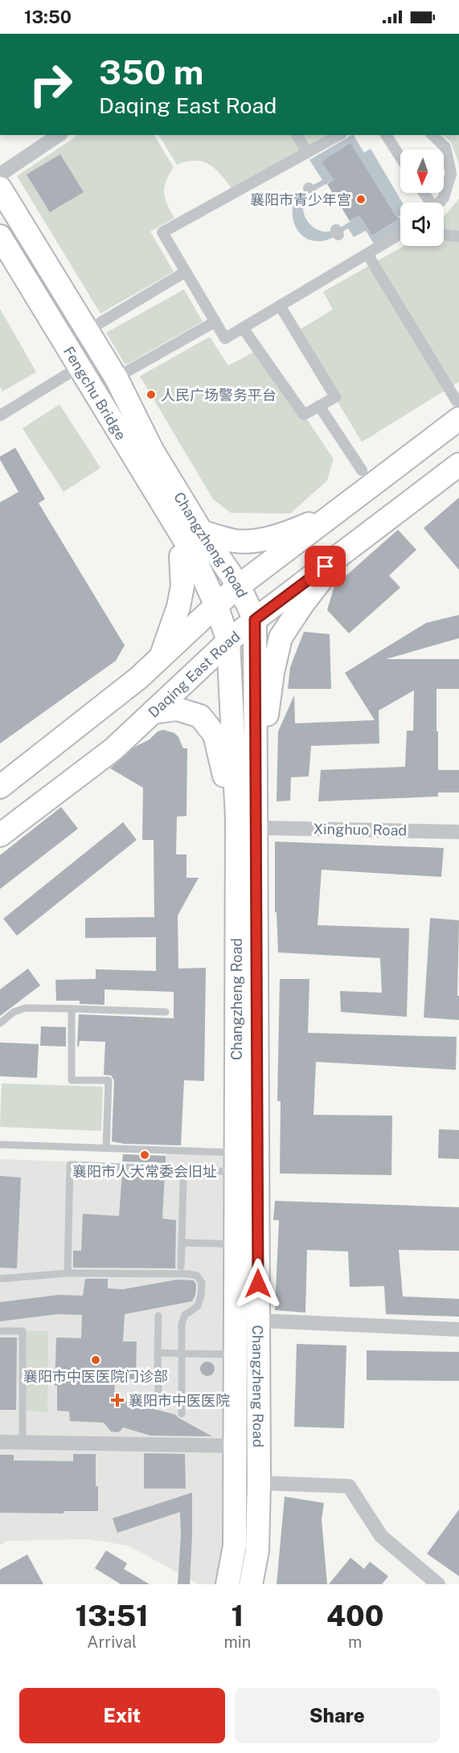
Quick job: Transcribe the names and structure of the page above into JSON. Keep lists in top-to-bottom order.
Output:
{
  "streets": {
    "main road": ["Fengchu Bridge", "Changzheng Road", "Daqing East Road"],
    "street": ["Xinghuo Road"]
  },
  "crossings": [
    ["Fengchu Bridge", "Changzheng Road"],
    ["Changzheng Road", "Daqing East Road"]
  ],
  "places": {
    "other": [
      "襄阳市青少年宫",
      "人民广场警务平台",
      "襄阳市人大常委会旧址",
      "襄阳市中医医院门诊部"
    ],
    "health": ["襄阳市中医医院"]
  },
  "north": "bottom",
  "page": {
    "status": "13:50",
    "turn": ["350 m", "Daqing East Road"],
    "eta": [
      "13:51",
      "Arrival",
      "1",
      "min",
      "400",
      "m"
    ],
    "buttons": ["Exit", "Share"]
  }
}
